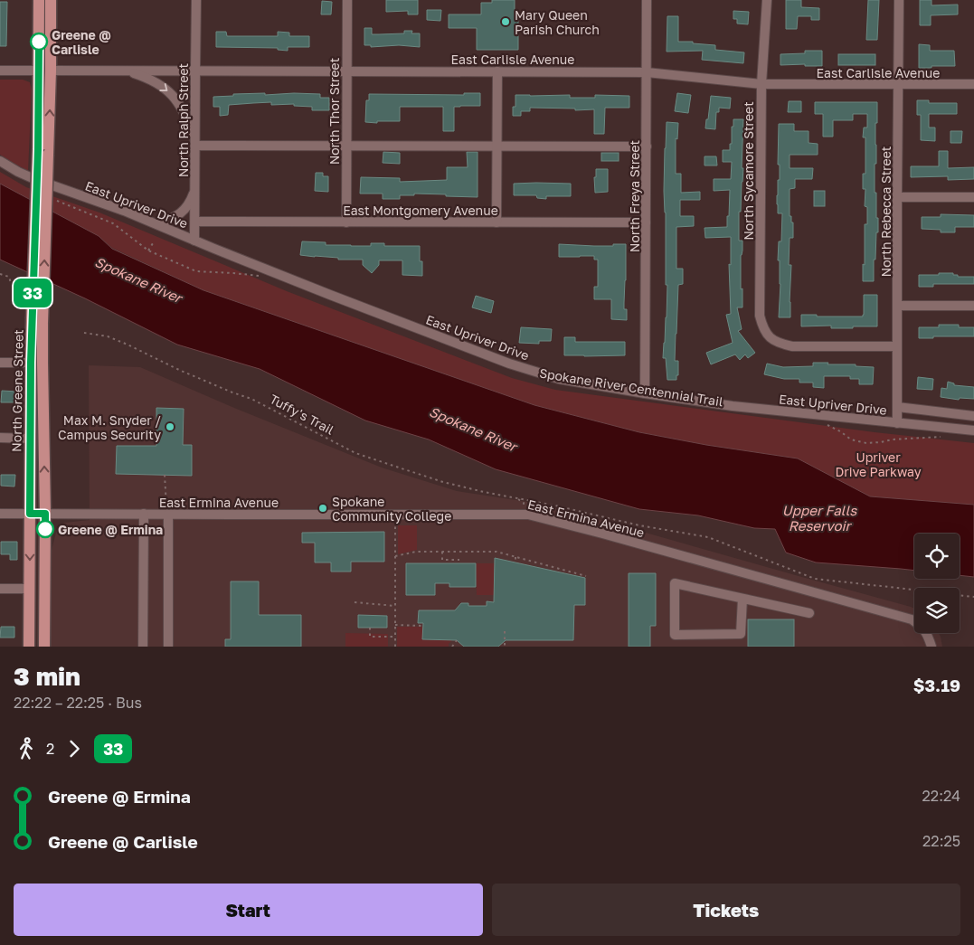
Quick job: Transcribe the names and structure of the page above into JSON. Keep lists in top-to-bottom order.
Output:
{
  "streets": {
    "main road": ["North Greene Street"],
    "street": [
      "East Carlisle Avenue",
      "North Thor Street",
      "North Ralph Street",
      "North Sycamore Street",
      "North Freya Street",
      "East Upriver Drive",
      "East Montgomery Avenue",
      "North Rebecca Street",
      "East Ermina Avenue"
    ],
    "path": ["Tuffy's Trail"]
  },
  "crossings": [
    ["East Carlisle Avenue", "North Thor Street"],
    ["East Carlisle Avenue", "North Ralph Street"],
    ["East Carlisle Avenue", "North Sycamore Street"],
    ["East Carlisle Avenue", "North Freya Street"],
    ["East Carlisle Avenue", "North Rebecca Street"],
    ["East Carlisle Avenue", "North Greene Street"],
    ["North Thor Street", "East Montgomery Avenue"],
    ["North Ralph Street", "East Upriver Drive"],
    ["North Ralph Street", "East Montgomery Avenue"],
    ["North Sycamore Street", "North Rebecca Street"],
    ["North Freya Street", "East Upriver Drive"],
    ["North Freya Street", "East Montgomery Avenue"],
    ["East Upriver Drive", "North Rebecca Street"],
    ["North Greene Street", "East Ermina Avenue"]
  ],
  "water": ["Spokane River", "Upper Falls Reservoir"],
  "parks": ["Upriver Drive Parkway"],
  "places": [
    "Mary Queen Parish Church",
    "Greene @ Carlisle",
    "Max M. Snyder / Campus Security",
    "Spokane Community College",
    "Greene @ Ermina"
  ],
  "lines": ["bus line 33"],
  "page": {
    "on_map": "33",
    "heading": ["3 min", "22:22 – 22:25 · Bus", "$3.19"],
    "legs": ["2", "33"],
    "list": [
      {
        "name": "Greene @ Ermina",
        "value": "22:24"
      },
      {
        "name": "Greene @ Carlisle",
        "value": "22:25"
      }
    ],
    "buttons": ["Start", "Tickets"]
  }
}
